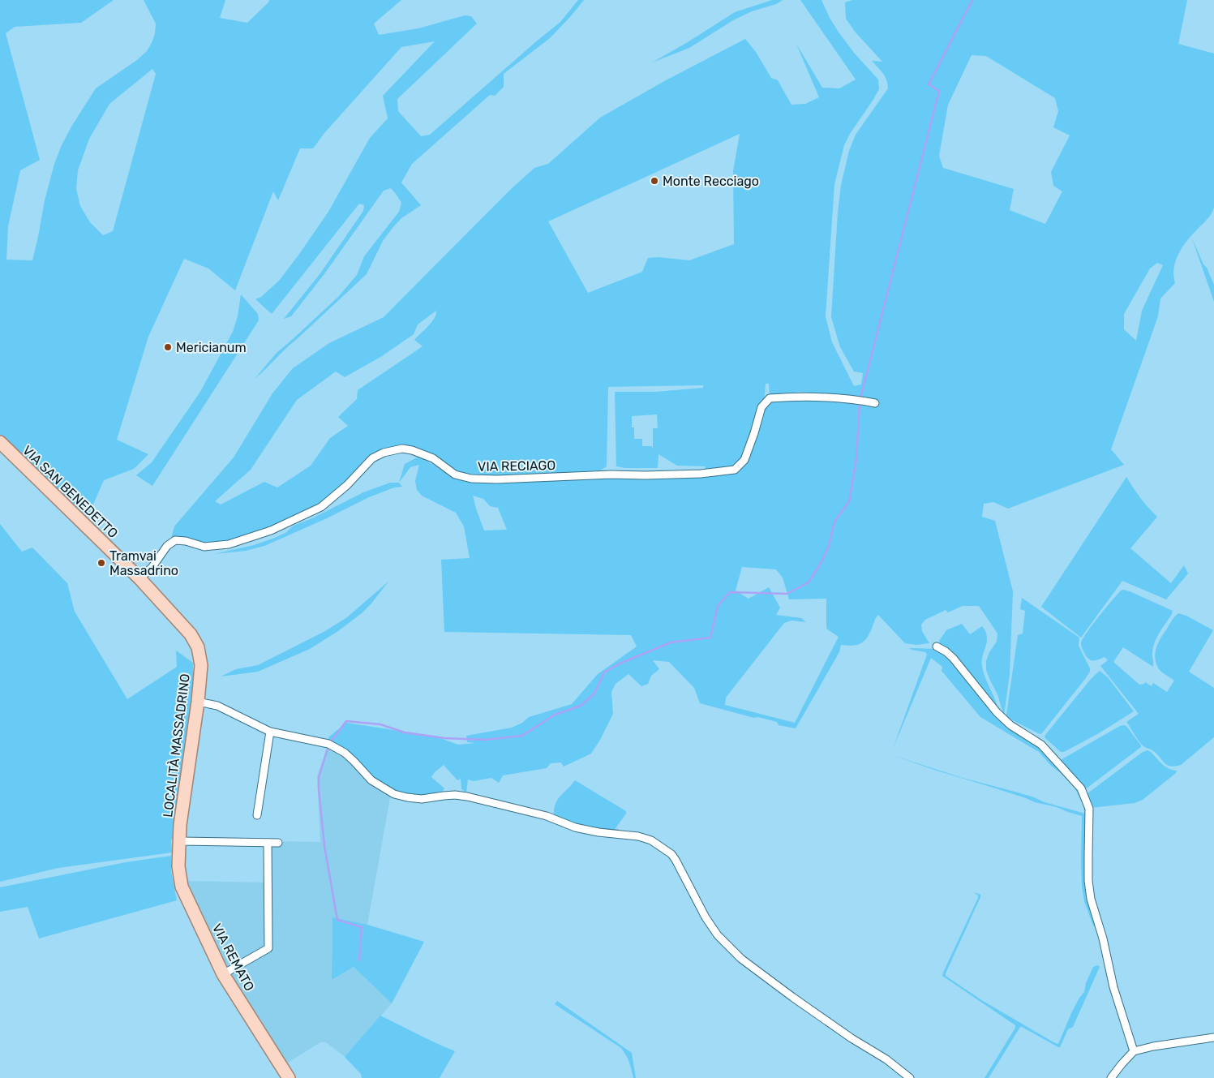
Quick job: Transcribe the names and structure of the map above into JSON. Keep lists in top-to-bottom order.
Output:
{
  "streets": {
    "main road": ["VIA SAN BENEDETTO", "LOCALITÀ MASSADRINO", "VIA REMATO"],
    "street": ["VIA RECIAGO"]
  },
  "crossings": [
    ["VIA RECIAGO", "VIA SAN BENEDETTO"],
    ["VIA RECIAGO", "LOCALITÀ MASSADRINO"],
    ["VIA SAN BENEDETTO", "LOCALITÀ MASSADRINO"],
    ["LOCALITÀ MASSADRINO", "VIA REMATO"]
  ],
  "places": ["Monte Recciago", "Mericianum", "Tramvai Massadrino"]
}
